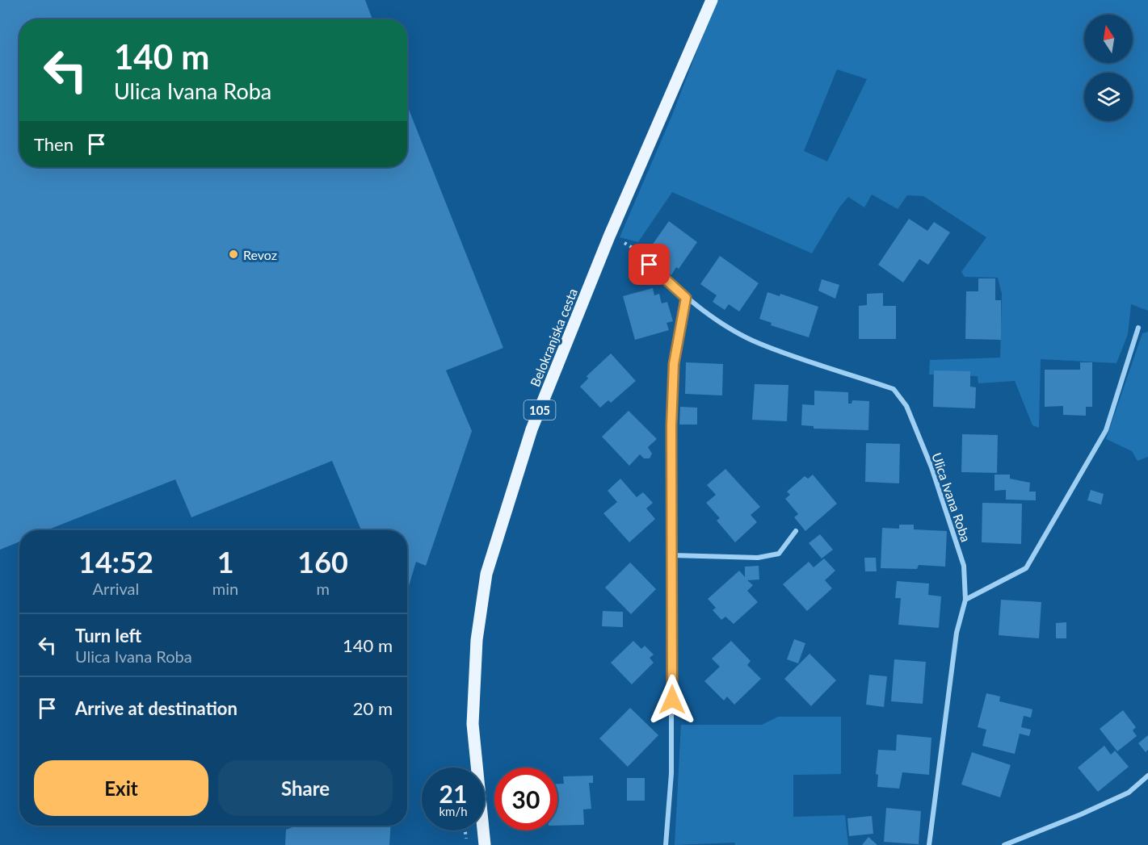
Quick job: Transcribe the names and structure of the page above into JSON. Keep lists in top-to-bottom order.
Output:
{
  "streets": {
    "main road": ["Belokranjska cesta", "105"],
    "street": ["Ulica Ivana Roba"]
  },
  "places": ["Revoz"],
  "north": "top",
  "page": {
    "turn": ["140 m", "Ulica Ivana Roba"],
    "then": "Then",
    "eta": [
      "14:52",
      "Arrival",
      "1",
      "min",
      "160",
      "m"
    ],
    "list": [
      {
        "name": "Turn left",
        "note": "Ulica Ivana Roba",
        "value": "140 m"
      },
      {
        "name": "Arrive at destination",
        "value": "20 m"
      }
    ],
    "buttons": ["Exit", "Share"],
    "speed": "21 km/h",
    "limit": "30"
  }
}
